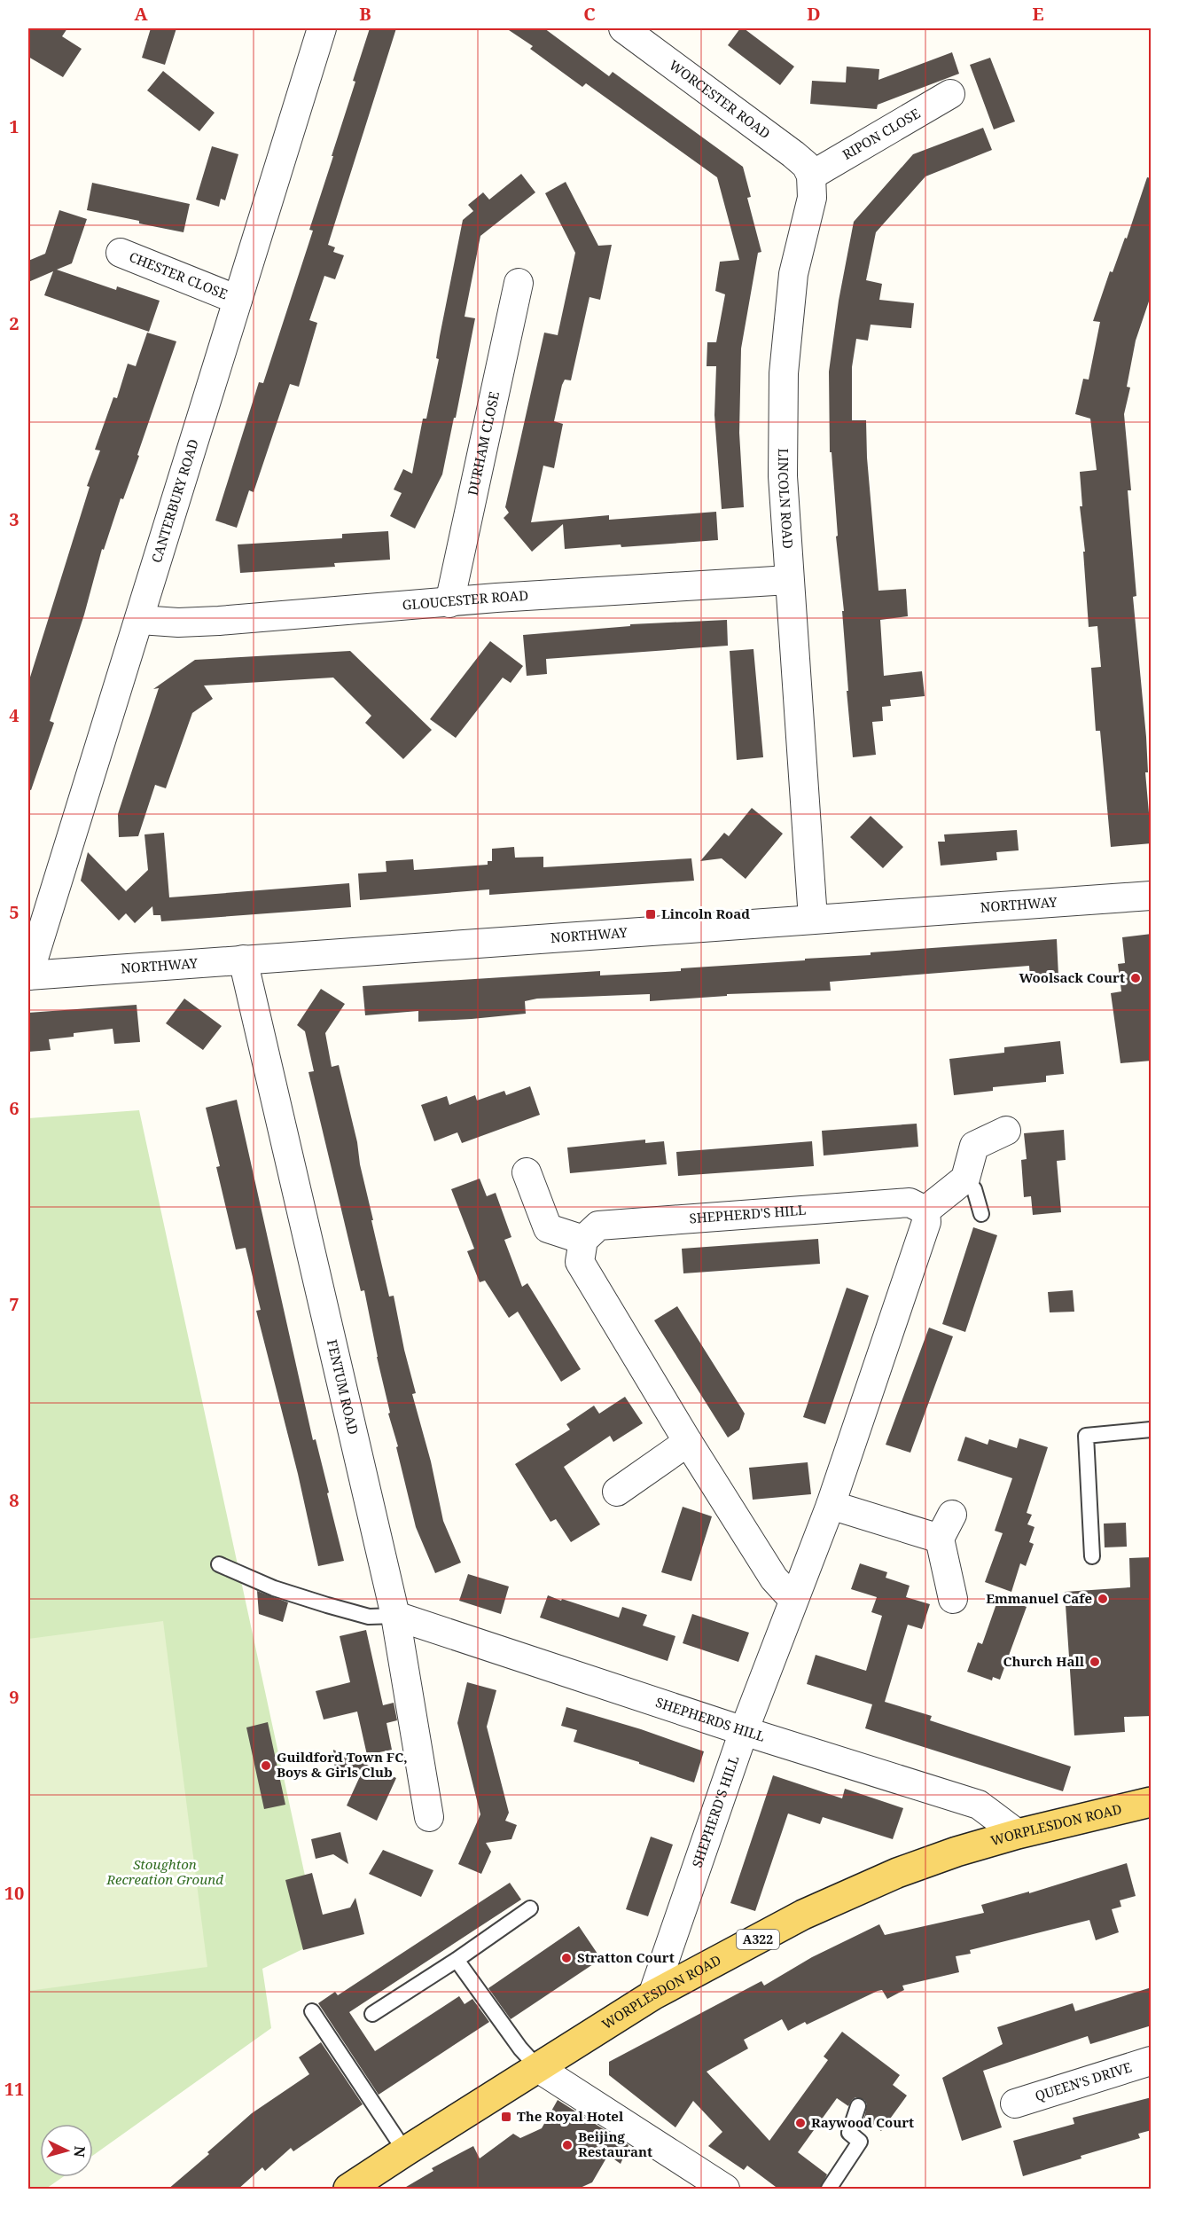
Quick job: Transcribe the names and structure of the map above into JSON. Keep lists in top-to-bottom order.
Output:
{
  "streets": {
    "main road": ["WORPLESDON ROAD", "A322"],
    "street": [
      "WORCESTER ROAD",
      "RIPON CLOSE",
      "CHESTER CLOSE",
      "DURHAM CLOSE",
      "LINCOLN ROAD",
      "CANTERBURY ROAD",
      "GLOUCESTER ROAD",
      "NORTHWAY",
      "SHEPHERD'S HILL",
      "FENTUM ROAD",
      "SHEPHERDS HILL",
      "QUEEN'S DRIVE"
    ]
  },
  "crossings": [
    ["WORCESTER ROAD", "RIPON CLOSE"],
    ["WORCESTER ROAD", "LINCOLN ROAD"],
    ["RIPON CLOSE", "LINCOLN ROAD"],
    ["CHESTER CLOSE", "CANTERBURY ROAD"],
    ["DURHAM CLOSE", "GLOUCESTER ROAD"],
    ["LINCOLN ROAD", "GLOUCESTER ROAD"],
    ["LINCOLN ROAD", "NORTHWAY"],
    ["CANTERBURY ROAD", "GLOUCESTER ROAD"],
    ["CANTERBURY ROAD", "NORTHWAY"],
    ["NORTHWAY", "FENTUM ROAD"],
    ["SHEPHERD'S HILL", "SHEPHERDS HILL"],
    ["SHEPHERD'S HILL", "WORPLESDON ROAD"],
    ["FENTUM ROAD", "SHEPHERDS HILL"],
    ["SHEPHERDS HILL", "WORPLESDON ROAD"]
  ],
  "parks": ["Stoughton Recreation Ground"],
  "places": {
    "transit": ["Lincoln Road", "The Royal Hotel"],
    "other": [
      "Woolsack Court",
      "Emmanuel Cafe",
      "Church Hall",
      "Guildford Town FC, Boys & Girls Club",
      "Stratton Court",
      "Raywood Court",
      "Beijing Restaurant"
    ]
  },
  "north": "right",
  "grid": {
    "columns": [
      "A",
      "B",
      "C",
      "D",
      "E"
    ],
    "rows": [
      "1",
      "2",
      "3",
      "4",
      "5",
      "6",
      "7",
      "8",
      "9",
      "10",
      "11"
    ]
  }
}
